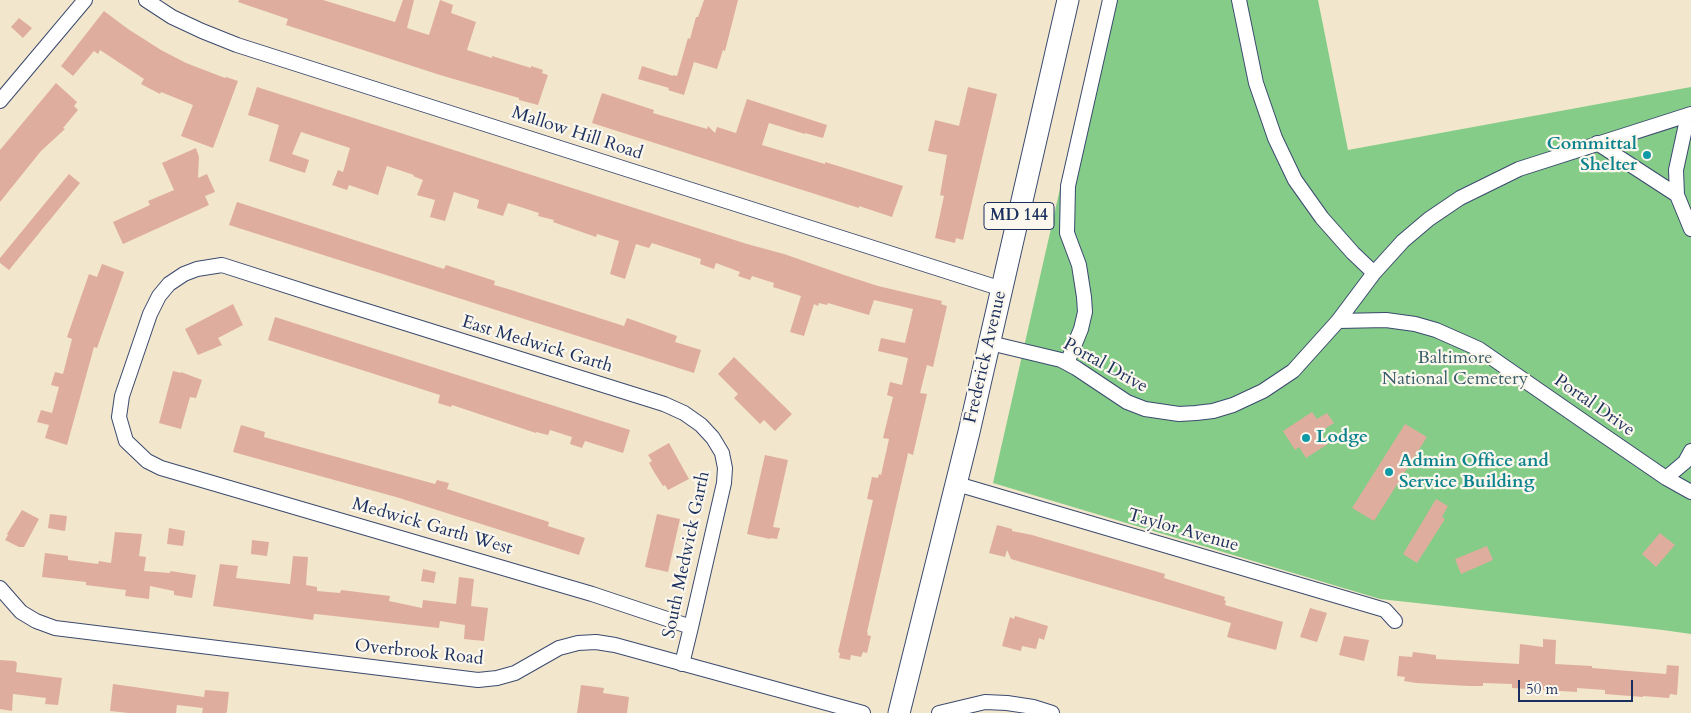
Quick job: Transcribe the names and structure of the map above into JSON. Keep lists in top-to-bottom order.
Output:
{
  "streets": {
    "main road": ["MD 144", "Frederick Avenue"],
    "street": [
      "Mallow Hill Road",
      "East Medwick Garth",
      "Portal Drive",
      "Medwick Garth West",
      "Taylor Avenue",
      "South Medwick Garth",
      "Overbrook Road"
    ]
  },
  "crossings": [
    ["Mallow Hill Road", "Frederick Avenue"],
    ["East Medwick Garth", "Medwick Garth West"],
    ["East Medwick Garth", "South Medwick Garth"],
    ["Frederick Avenue", "Portal Drive"],
    ["Frederick Avenue", "Taylor Avenue"],
    ["Medwick Garth West", "South Medwick Garth"],
    ["South Medwick Garth", "Overbrook Road"]
  ],
  "parks": ["Baltimore National Cemetery"],
  "places": ["Committal Shelter", "Lodge", "Admin Office and Service Building"],
  "scale_bar": "50 m"
}
